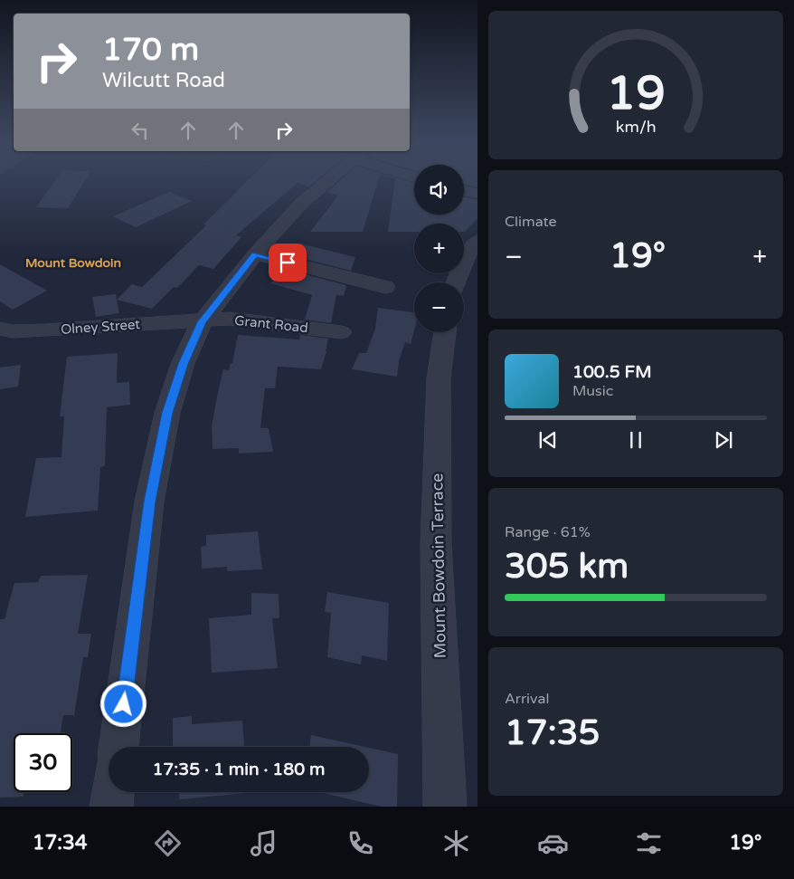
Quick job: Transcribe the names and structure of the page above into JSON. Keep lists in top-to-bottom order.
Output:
{
  "streets": {
    "street": ["Grant Road", "Olney Street", "Mount Bowdoin Terrace"]
  },
  "crossings": [
    ["Grant Road", "Olney Street"]
  ],
  "districts": ["Mount Bowdoin"],
  "page": {
    "turn": ["170 m", "Wilcutt Road"],
    "map_buttons": ["+", "−"],
    "tile": [
      "Climate",
      ["Range · 61%", "305 km"],
      ["Arrival", "17:35"]
    ],
    "heat": ["−", "19°", "+"],
    "song": ["100.5 FM", "Music"],
    "limit": "30",
    "trip": "17:35 · 1 min · 180 m",
    "tabs": ["17:34", "19°"],
    "gauge": ["19", "km/h"]
  }
}
